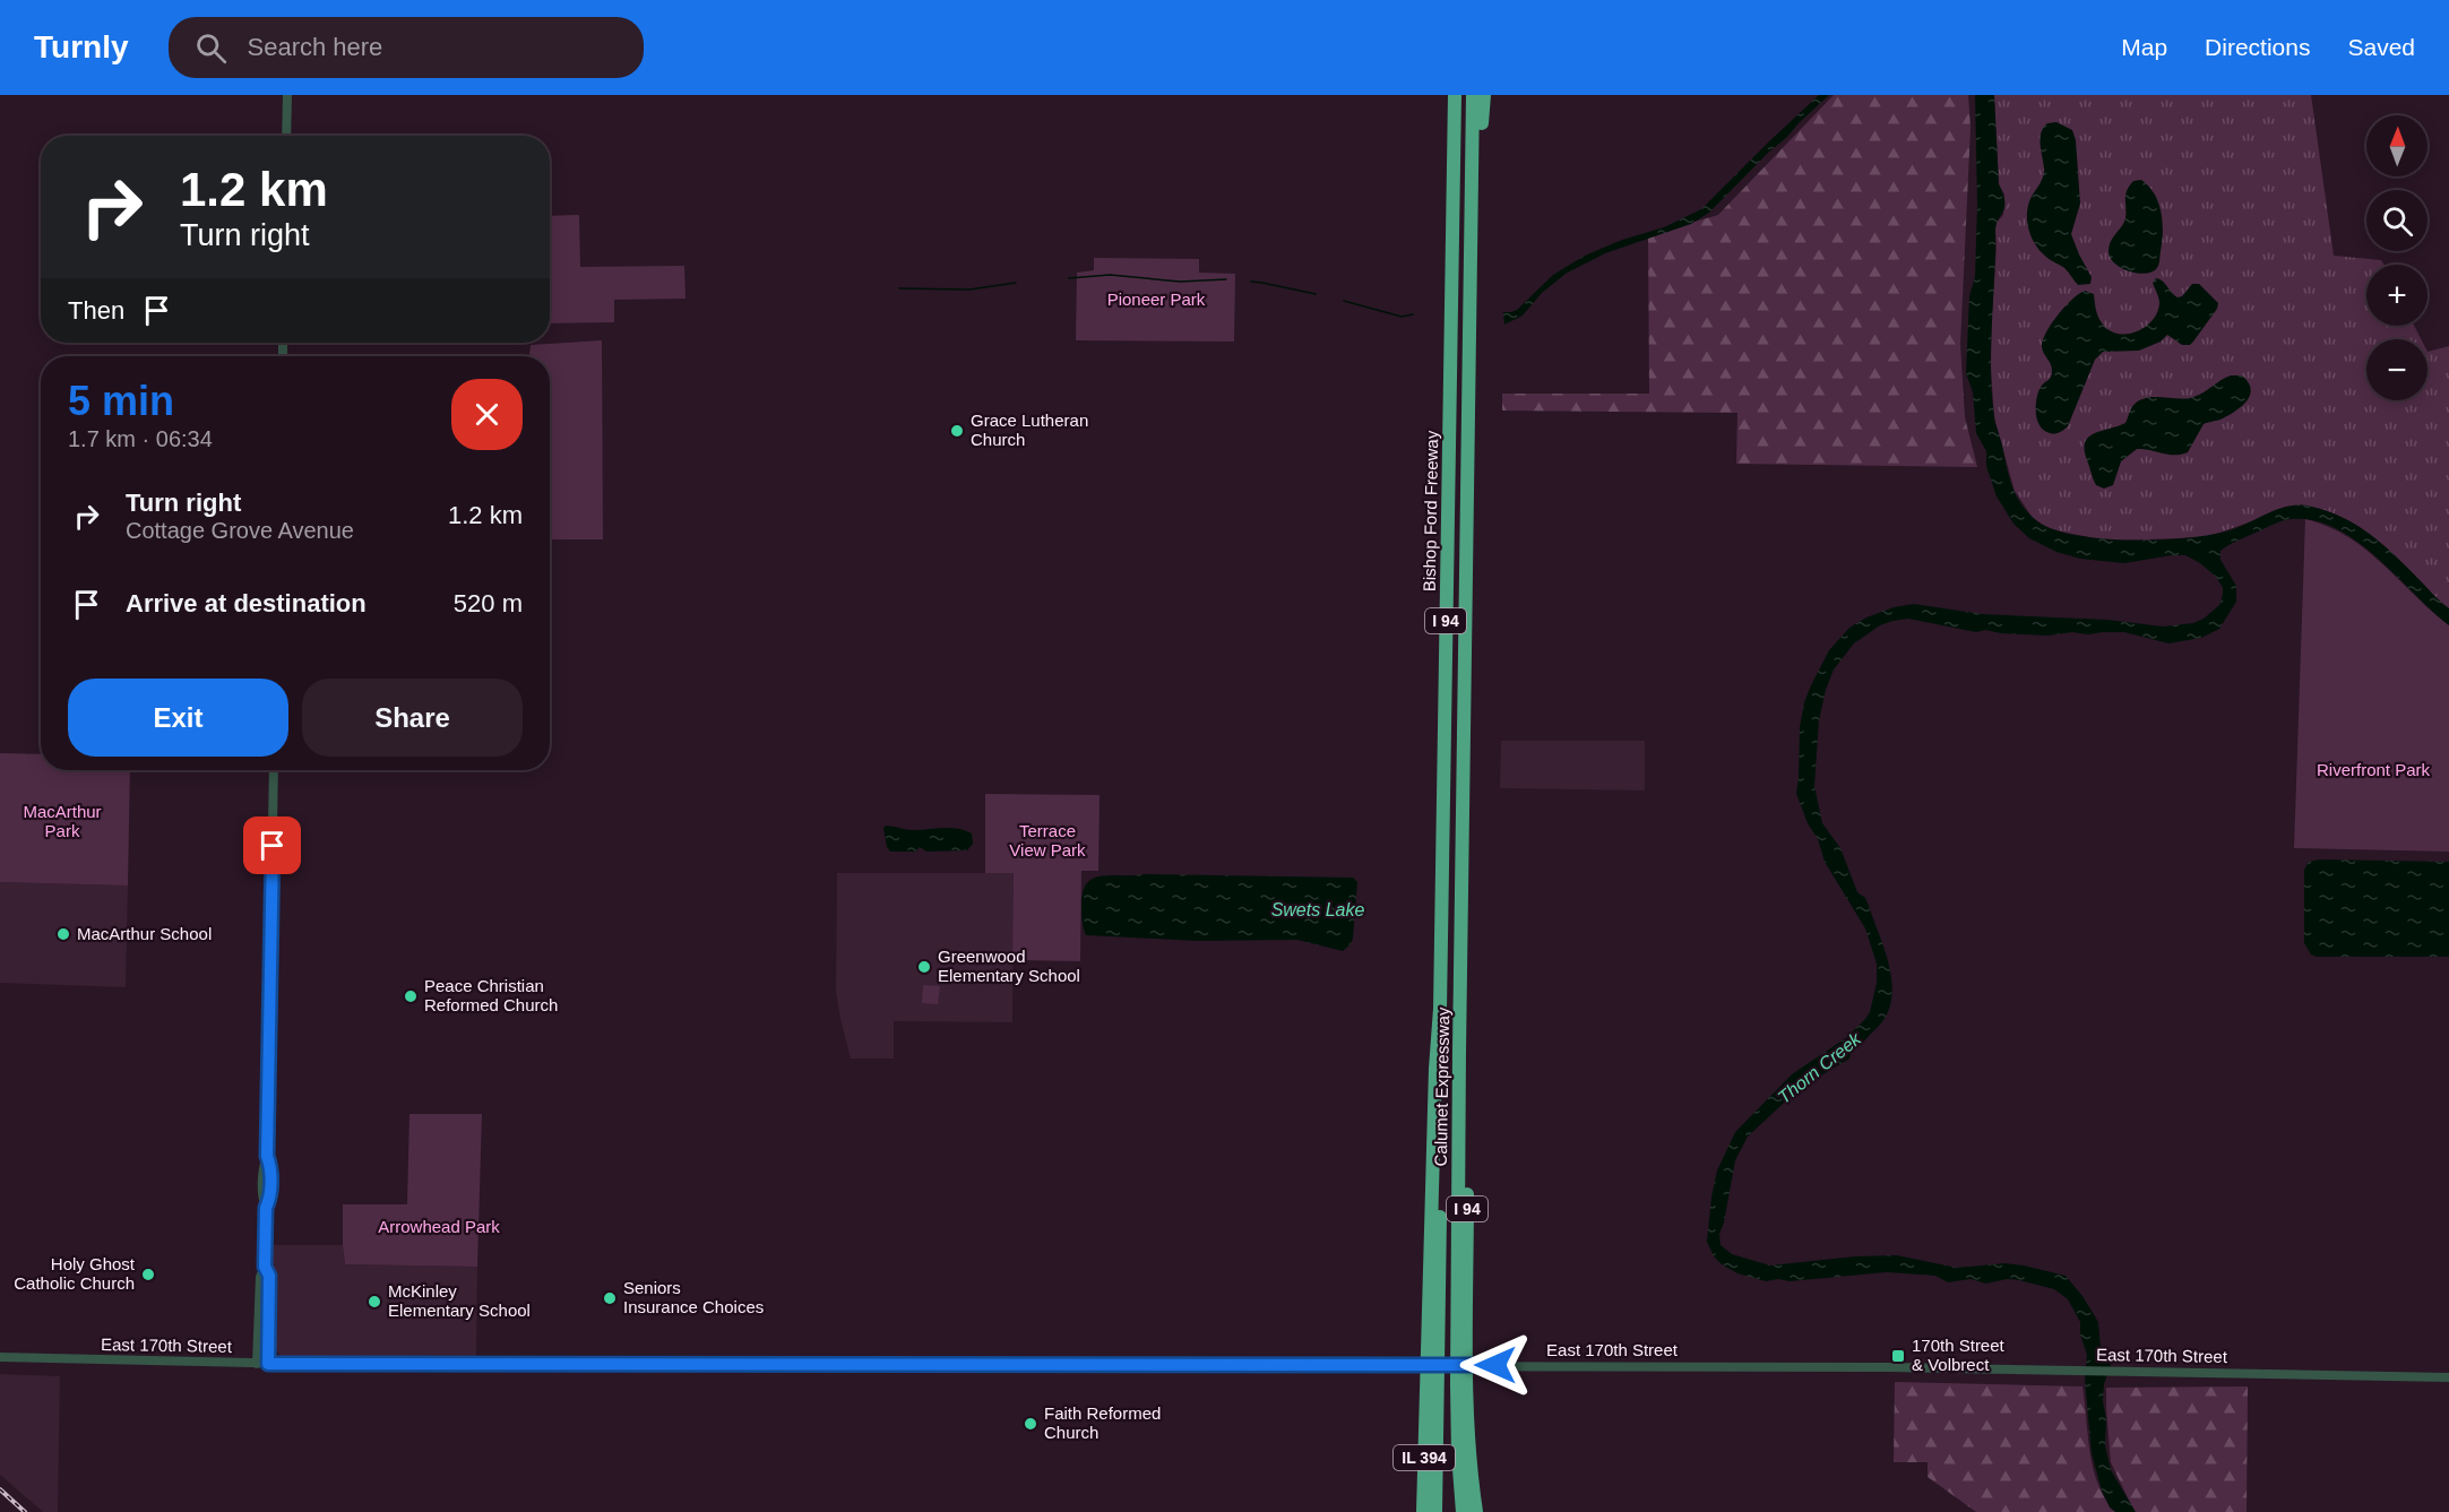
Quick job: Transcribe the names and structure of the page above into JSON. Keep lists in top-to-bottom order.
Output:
{
  "streets": {
    "highway": [
      "Bishop Ford Freeway",
      "I 94",
      "Calumet Expressway",
      "IL 394"
    ],
    "street": ["East 170th Street"]
  },
  "crossings": [
    ["Bishop Ford Freeway", "I 94"],
    ["Bishop Ford Freeway", "IL 394"],
    ["I 94", "Calumet Expressway"],
    ["I 94", "IL 394"]
  ],
  "water": ["Swets Lake", "Thorn Creek"],
  "parks": [
    "Pioneer Park",
    "Riverfront Park",
    "MacArthur Park",
    "Terrace View Park",
    "Arrowhead Park"
  ],
  "places": {
    "other": [
      "Grace Lutheran Church",
      "MacArthur School",
      "Greenwood Elementary School",
      "Peace Christian Reformed Church",
      "Holy Ghost Catholic Church",
      "Seniors Insurance Choices",
      "McKinley Elementary School",
      "Faith Reformed Church"
    ],
    "transit": ["170th Street & Volbrect"]
  },
  "north": "top",
  "page": {
    "header": "Turnly",
    "search": "Search here",
    "nav": ["Map", "Directions", "Saved"],
    "map_buttons": ["+", "−"],
    "turn": ["1.2 km", "Turn right"],
    "then": "Then",
    "heading": ["5 min", "1.7 km · 06:34"],
    "list": [
      {
        "name": "Turn right",
        "note": "Cottage Grove Avenue",
        "value": "1.2 km"
      },
      {
        "name": "Arrive at destination",
        "value": "520 m"
      }
    ],
    "buttons": ["Exit", "Share"]
  }
}
